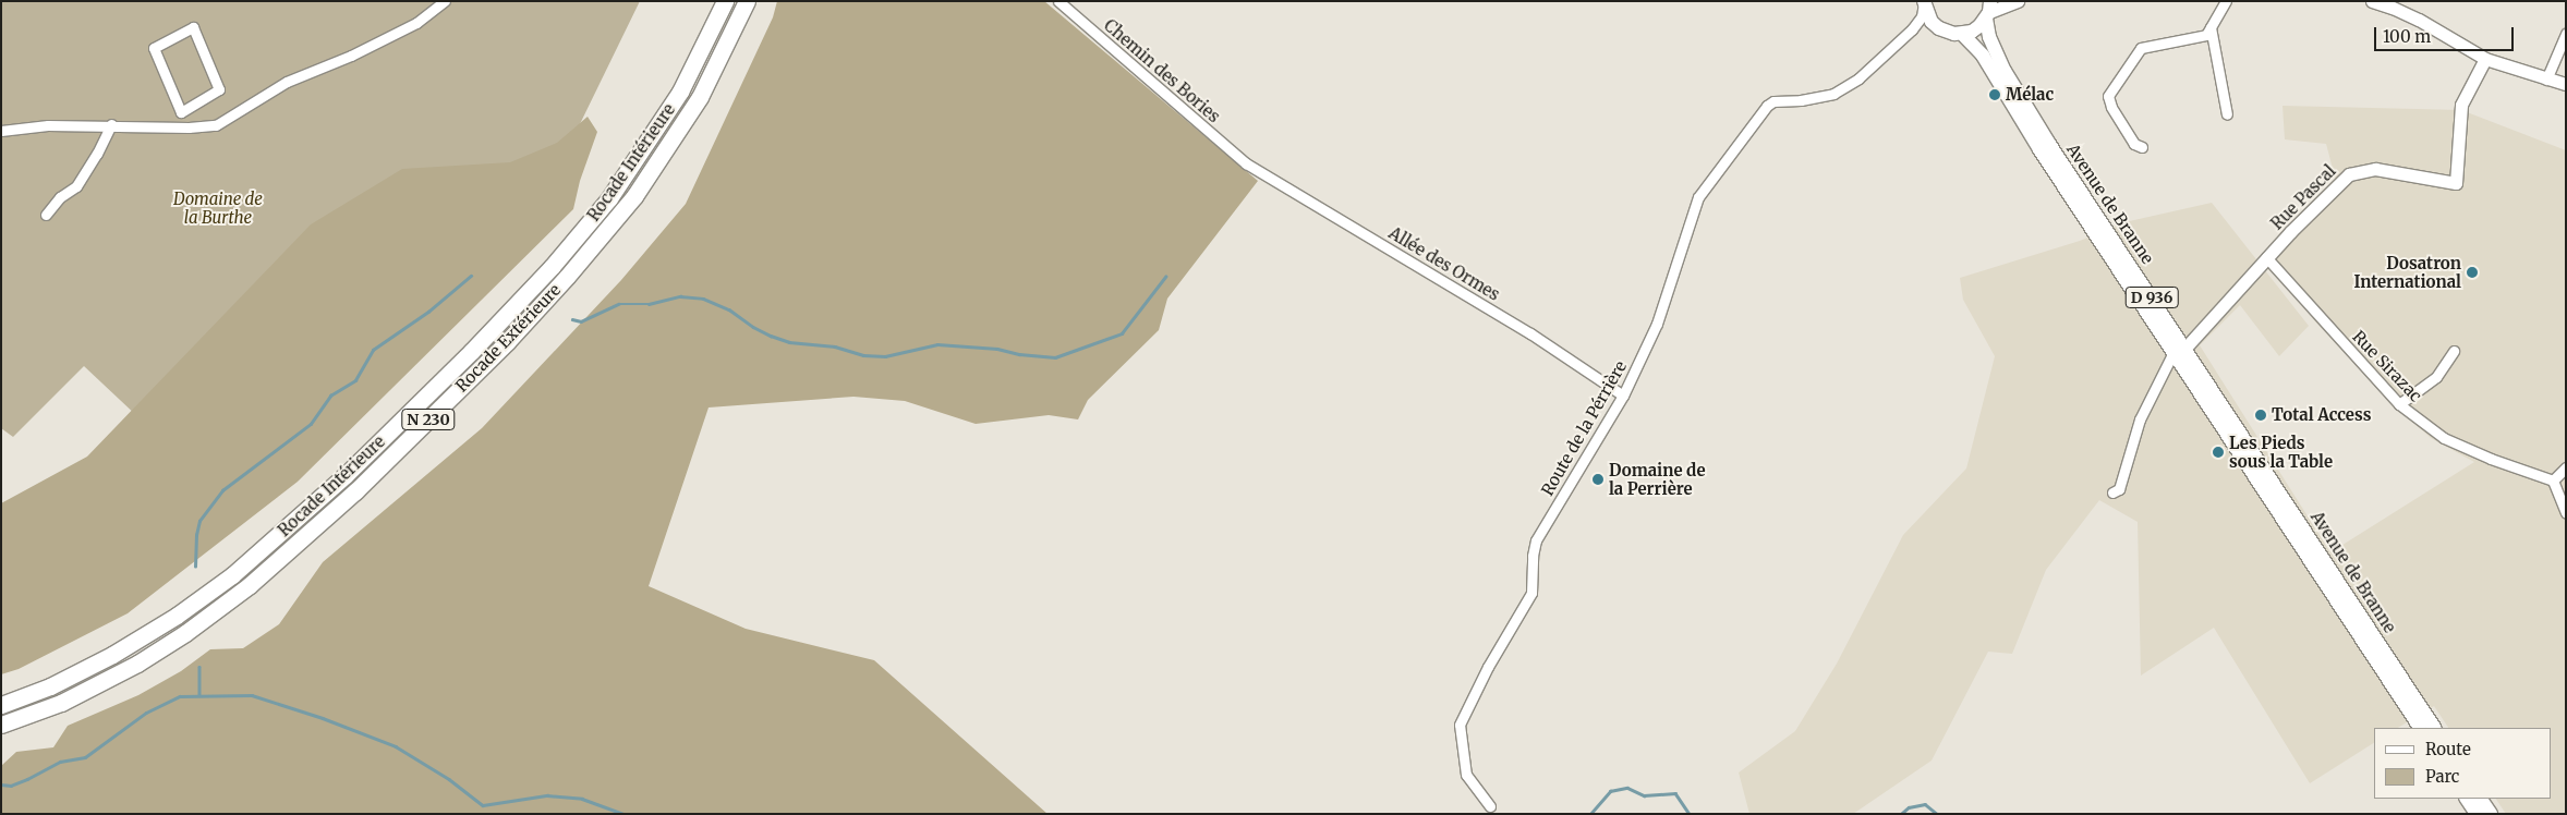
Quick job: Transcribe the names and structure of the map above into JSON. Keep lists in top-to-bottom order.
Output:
{
  "streets": {
    "highway": ["Rocade Intérieure", "Rocade Extérieure", "N 230"],
    "main road": ["Avenue de Branne", "D 936"],
    "street": [
      "Chemin des Bories",
      "Rue Pascal",
      "Allée des Ormes",
      "Rue Sirazac",
      "Route de la Pérrière"
    ]
  },
  "crossings": [
    ["Chemin des Bories", "Allée des Ormes"],
    ["Rue Pascal", "Avenue de Branne"],
    ["Rue Pascal", "Rue Sirazac"],
    ["Allée des Ormes", "Route de la Pérrière"]
  ],
  "parks": ["Domaine de la Burthe"],
  "places": [
    "Mélac",
    "Dosatron International",
    "Total Access",
    "Les Pieds sous la Table",
    "Domaine de la Perrière"
  ],
  "legend": ["Route", "Parc"],
  "scale_bar": "100 m"
}
